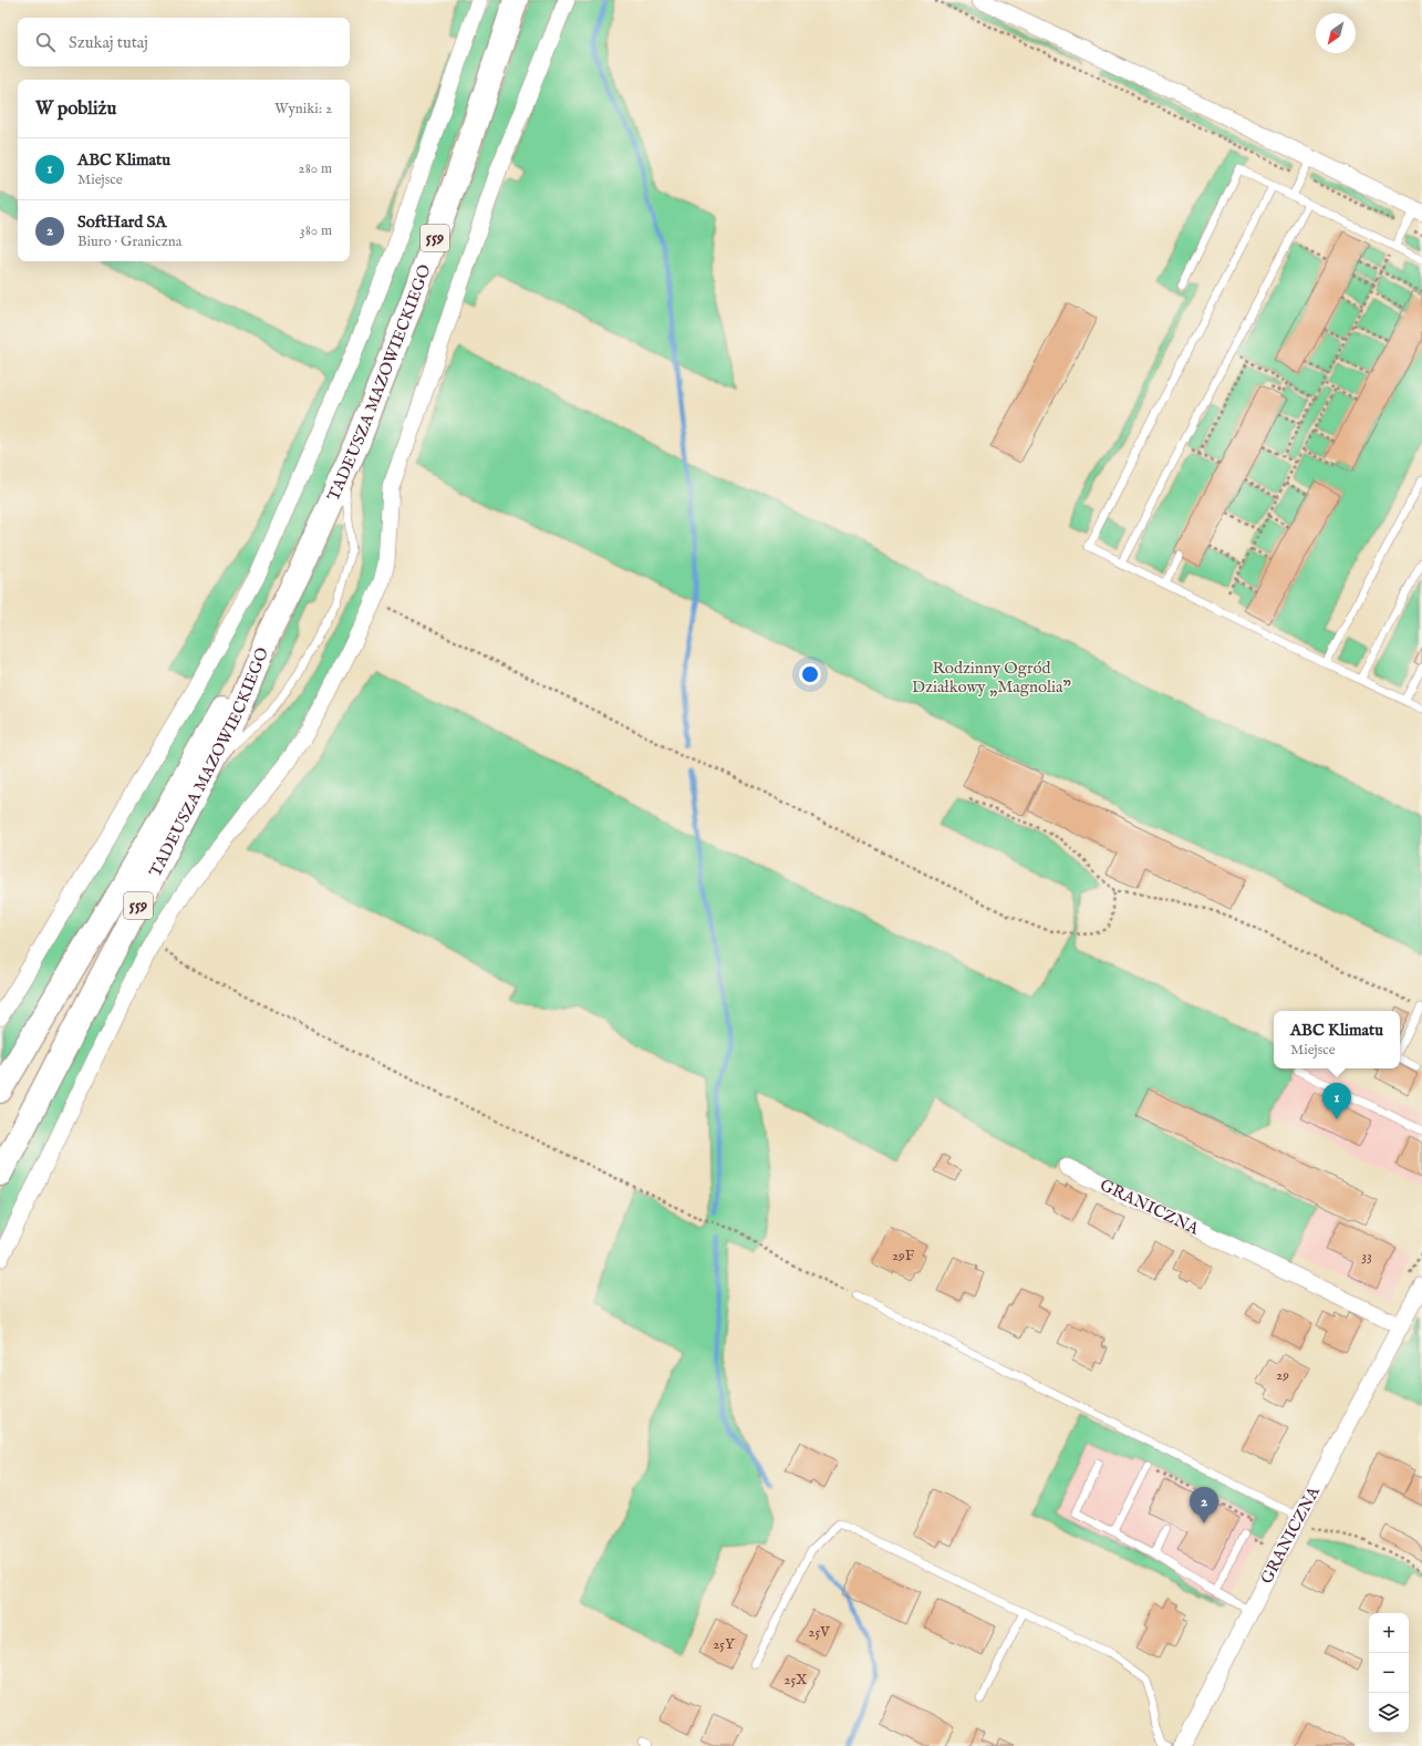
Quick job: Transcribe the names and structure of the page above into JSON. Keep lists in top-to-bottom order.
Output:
{
  "streets": {
    "main road": ["559", "TADEUSZA MAZOWIECKIEGO"],
    "street": ["GRANICZNA"]
  },
  "parks": ["Rodzinny Ogród Działkowy „Magnolia”"],
  "house_numbers": [
    "29F",
    "33",
    "29",
    "25V",
    "25Y",
    "25X"
  ],
  "north": "bottom left",
  "page": {
    "search": "Szukaj tutaj",
    "heading": ["W pobliżu", "Wyniki: 2"],
    "list": [
      {
        "mark": "1",
        "name": "ABC Klimatu",
        "note": "Miejsce",
        "value": "280 m"
      },
      {
        "mark": "2",
        "name": "SoftHard SA",
        "note": "Biuro · Graniczna",
        "value": "380 m"
      }
    ],
    "popup": ["ABC Klimatu", "Miejsce"],
    "pins": ["1", "2"],
    "map_buttons": ["+", "−"]
  }
}
